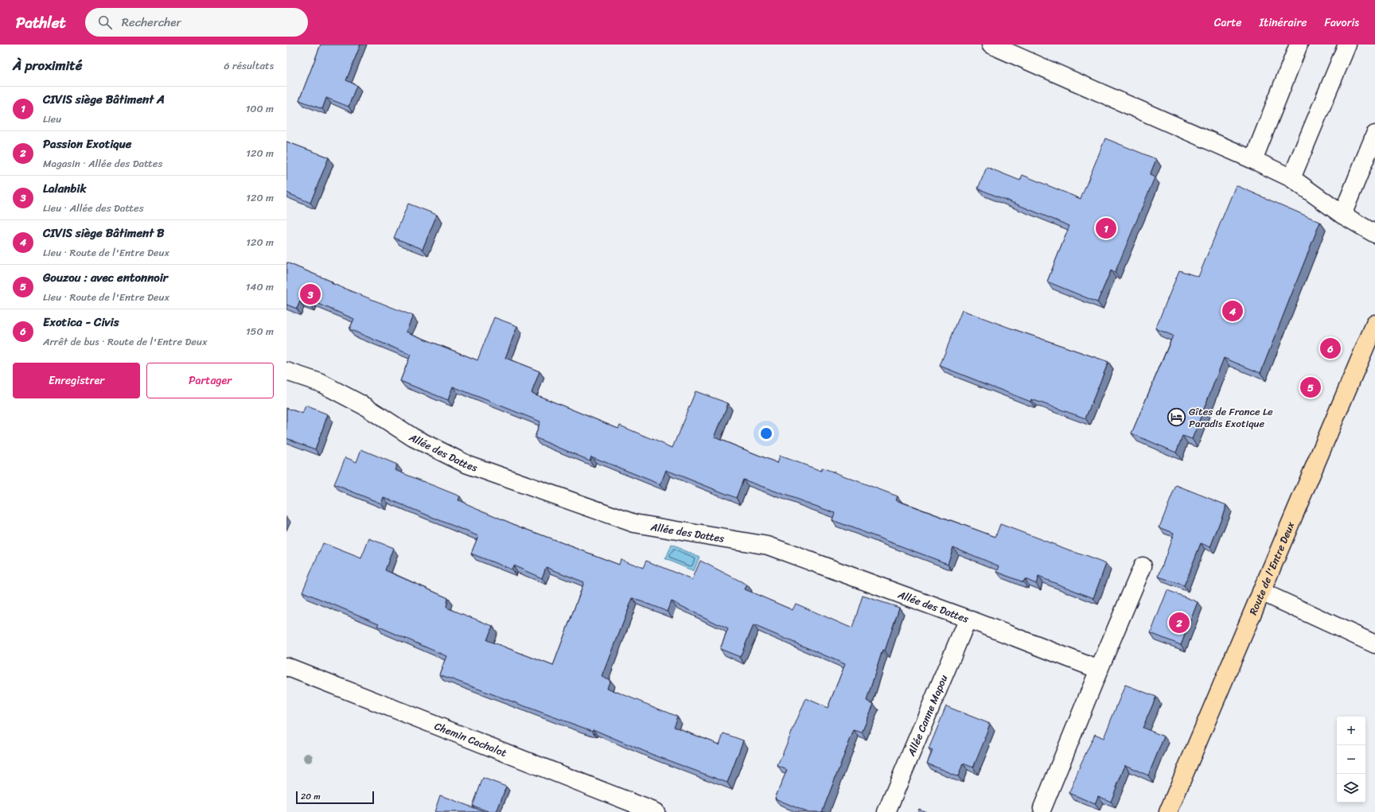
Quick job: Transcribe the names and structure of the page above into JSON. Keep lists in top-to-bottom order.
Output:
{
  "streets": {
    "main road": ["Route de l'Entre Deux"],
    "street": ["Allée des Dattes", "Allée Canne Mapou", "Chemin Cachalot"]
  },
  "crossings": [
    ["Allée des Dattes", "Allée Canne Mapou"]
  ],
  "places": {
    "hotel": ["Gîtes de France Le Paradis Exotique"]
  },
  "scale_bar": "20 m",
  "page": {
    "header": "Pathlet",
    "search": "Rechercher",
    "nav": ["Carte", "Itinéraire", "Favoris"],
    "heading": ["À proximité", "6 résultats"],
    "list": [
      {
        "mark": "1",
        "name": "CIVIS siège Bâtiment A",
        "note": "Lieu",
        "value": "100 m"
      },
      {
        "mark": "2",
        "name": "Passion Exotique",
        "note": "Magasin · Allée des Dattes",
        "value": "120 m"
      },
      {
        "mark": "3",
        "name": "Lalanbik",
        "note": "Lieu · Allée des Dattes",
        "value": "120 m"
      },
      {
        "mark": "4",
        "name": "CIVIS siège Bâtiment B",
        "note": "Lieu · Route de l'Entre Deux",
        "value": "120 m"
      },
      {
        "mark": "5",
        "name": "Gouzou : avec entonnoir",
        "note": "Lieu · Route de l'Entre Deux",
        "value": "140 m"
      },
      {
        "mark": "6",
        "name": "Exotica - Civis",
        "note": "Arrêt de bus · Route de l'Entre Deux",
        "value": "150 m"
      }
    ],
    "pins": [
      "1",
      "3",
      "4",
      "6",
      "5",
      "2"
    ],
    "buttons": ["Enregistrer", "Partager"],
    "map_buttons": ["+", "−"],
    "scale": "20 m"
  }
}
